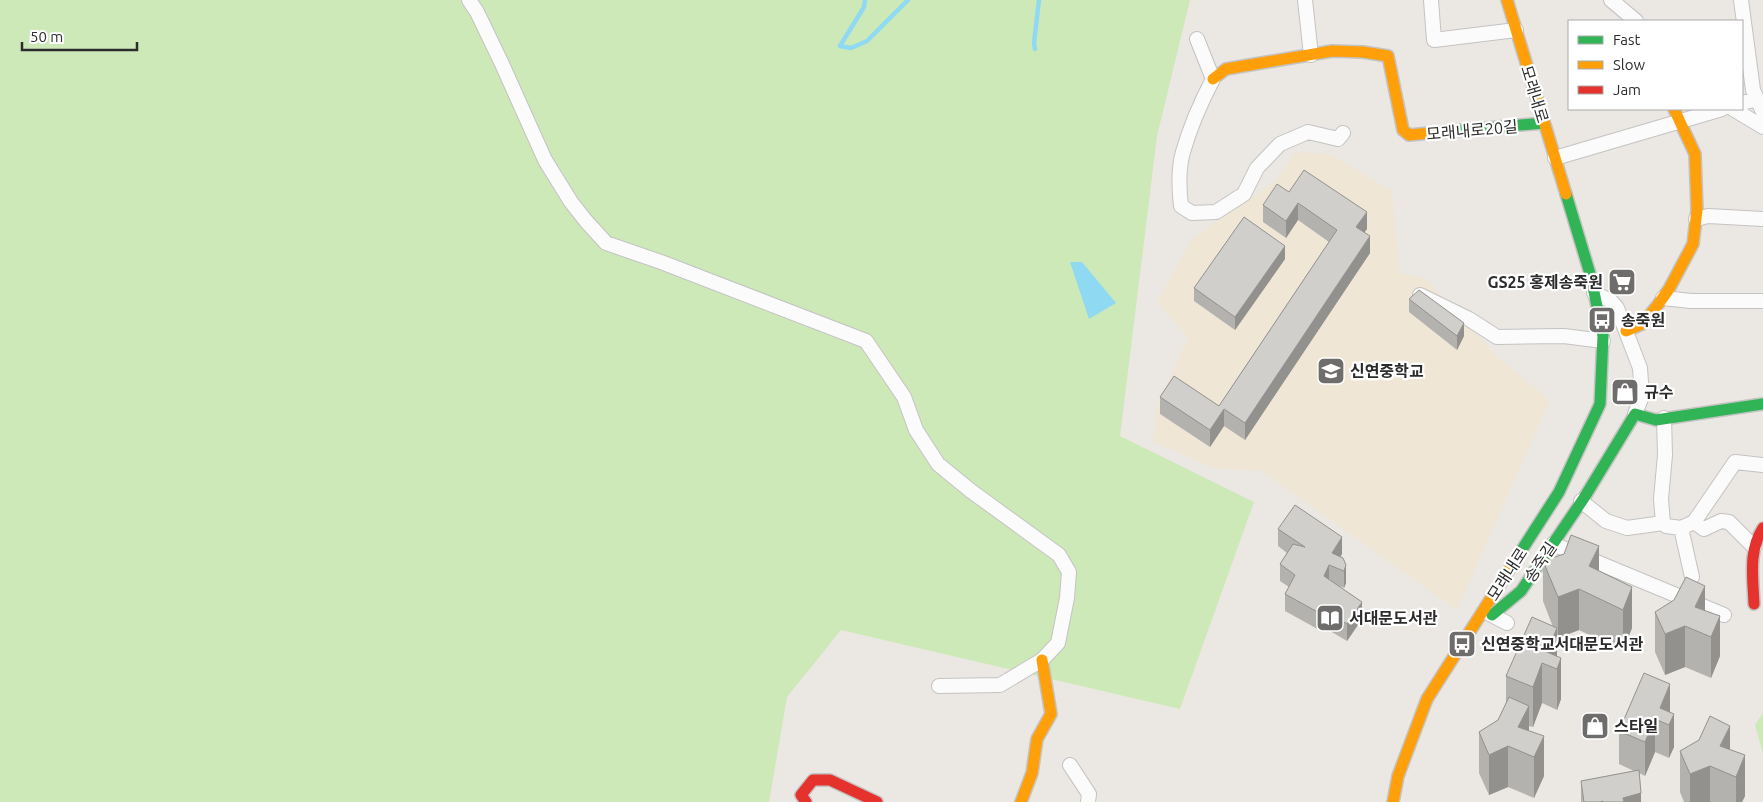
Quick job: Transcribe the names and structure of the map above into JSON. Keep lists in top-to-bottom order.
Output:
{
  "streets": {
    "street": ["모래내로", "모래내로20길", "송죽길"]
  },
  "crossings": [
    ["모래내로", "모래내로20길"],
    ["모래내로", "송죽길"]
  ],
  "places": {
    "supermarket": ["GS25 홍제송죽원"],
    "bus stop": ["송죽원", "신연중학교서대문도서관"],
    "school or university": ["신연중학교"],
    "shop": ["규수", "스타일"],
    "library": ["서대문도서관"]
  },
  "legend": ["Fast", "Slow", "Jam"],
  "scale_bar": "50 m"
}
